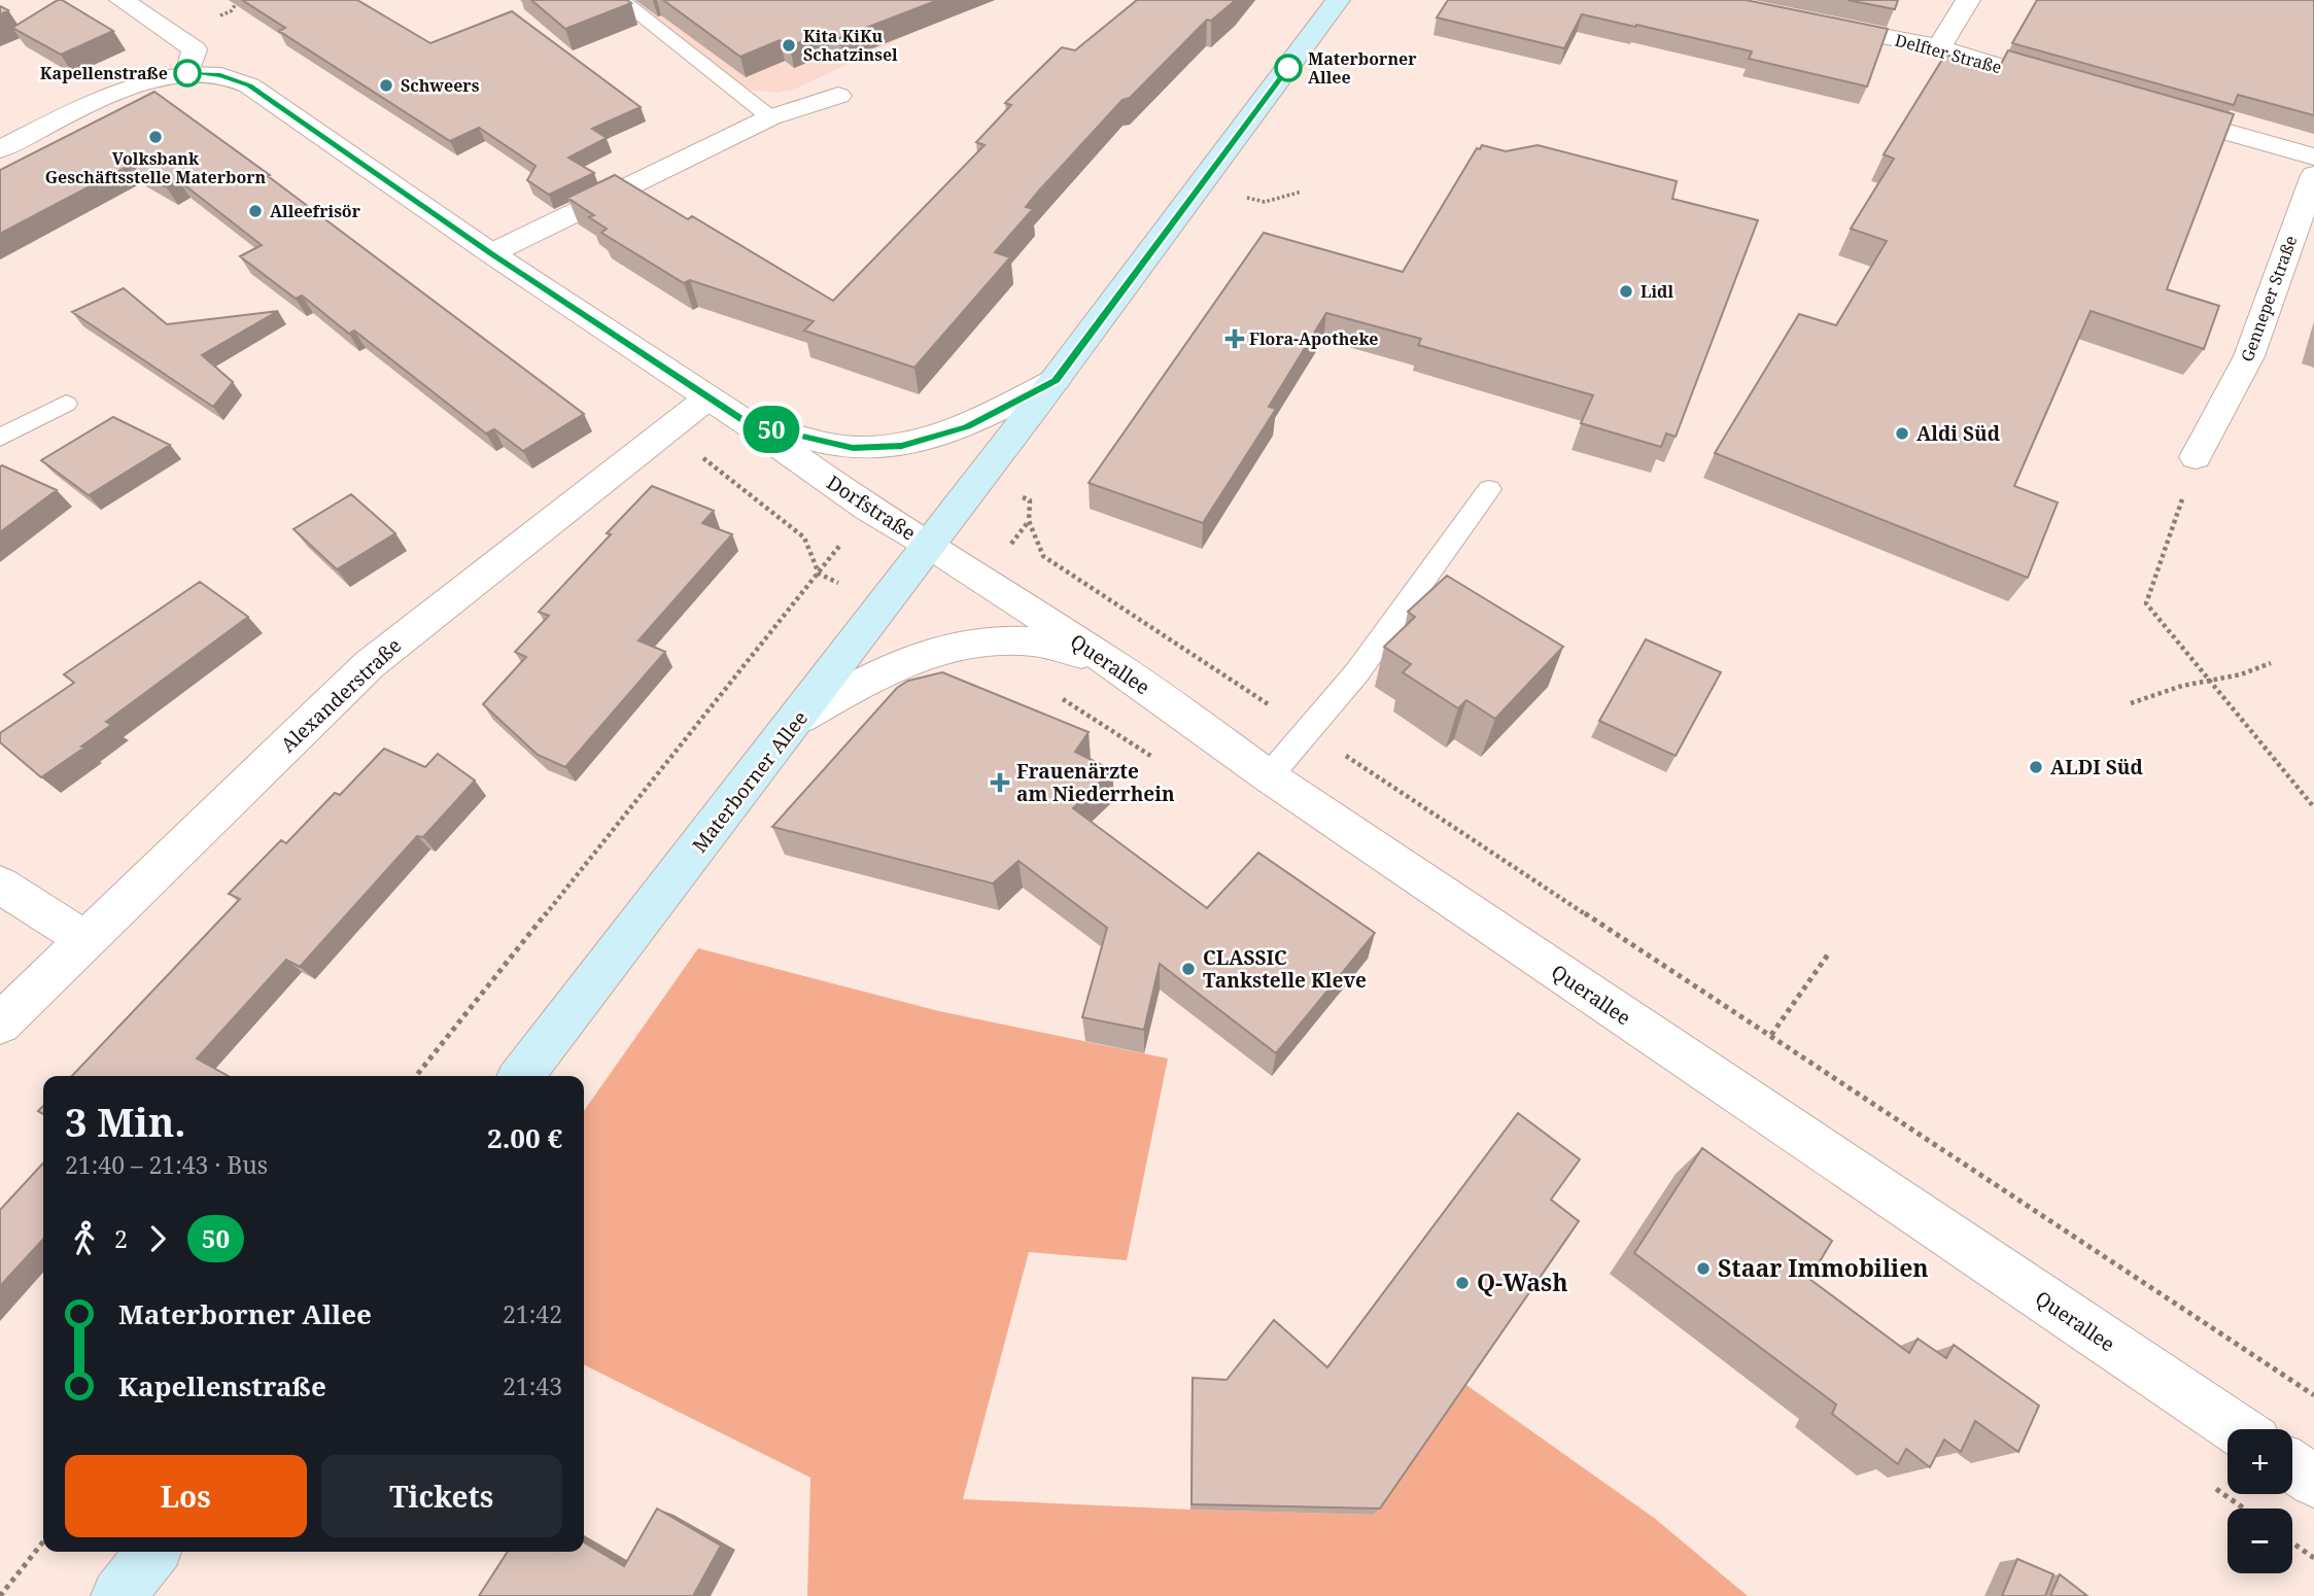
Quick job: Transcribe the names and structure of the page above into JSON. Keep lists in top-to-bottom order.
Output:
{
  "streets": {
    "main road": ["Materborner Allee"],
    "street": [
      "Delfter Straße",
      "Genneper Straße",
      "Dorfstraße",
      "Querallee",
      "Alexanderstraße"
    ]
  },
  "crossings": [
    ["Dorfstraße", "Querallee"],
    ["Dorfstraße", "Alexanderstraße"],
    ["Dorfstraße", "Materborner Allee"],
    ["Querallee", "Materborner Allee"]
  ],
  "places": {
    "other": [
      "Kita KiKu Schatzinsel",
      "Materborner Allee",
      "Kapellenstraße",
      "Schweers",
      "Volksbank Geschäftsstelle Materborn",
      "Alleefrisör",
      "Lidl",
      "Aldi Süd",
      "ALDI Süd",
      "CLASSIC Tankstelle Kleve",
      "Staar Immobilien",
      "Q-Wash"
    ],
    "health": ["Flora-Apotheke", "Frauenärzte am Niederrhein"]
  },
  "lines": ["bus line 50"],
  "page": {
    "on_map": "50",
    "heading": ["3 Min.", "21:40 – 21:43 · Bus", "2.00 €"],
    "legs": ["2", "50"],
    "list": [
      {
        "name": "Materborner Allee",
        "value": "21:42"
      },
      {
        "name": "Kapellenstraße",
        "value": "21:43"
      }
    ],
    "map_buttons": ["+", "−"],
    "buttons": ["Los", "Tickets"]
  }
}
